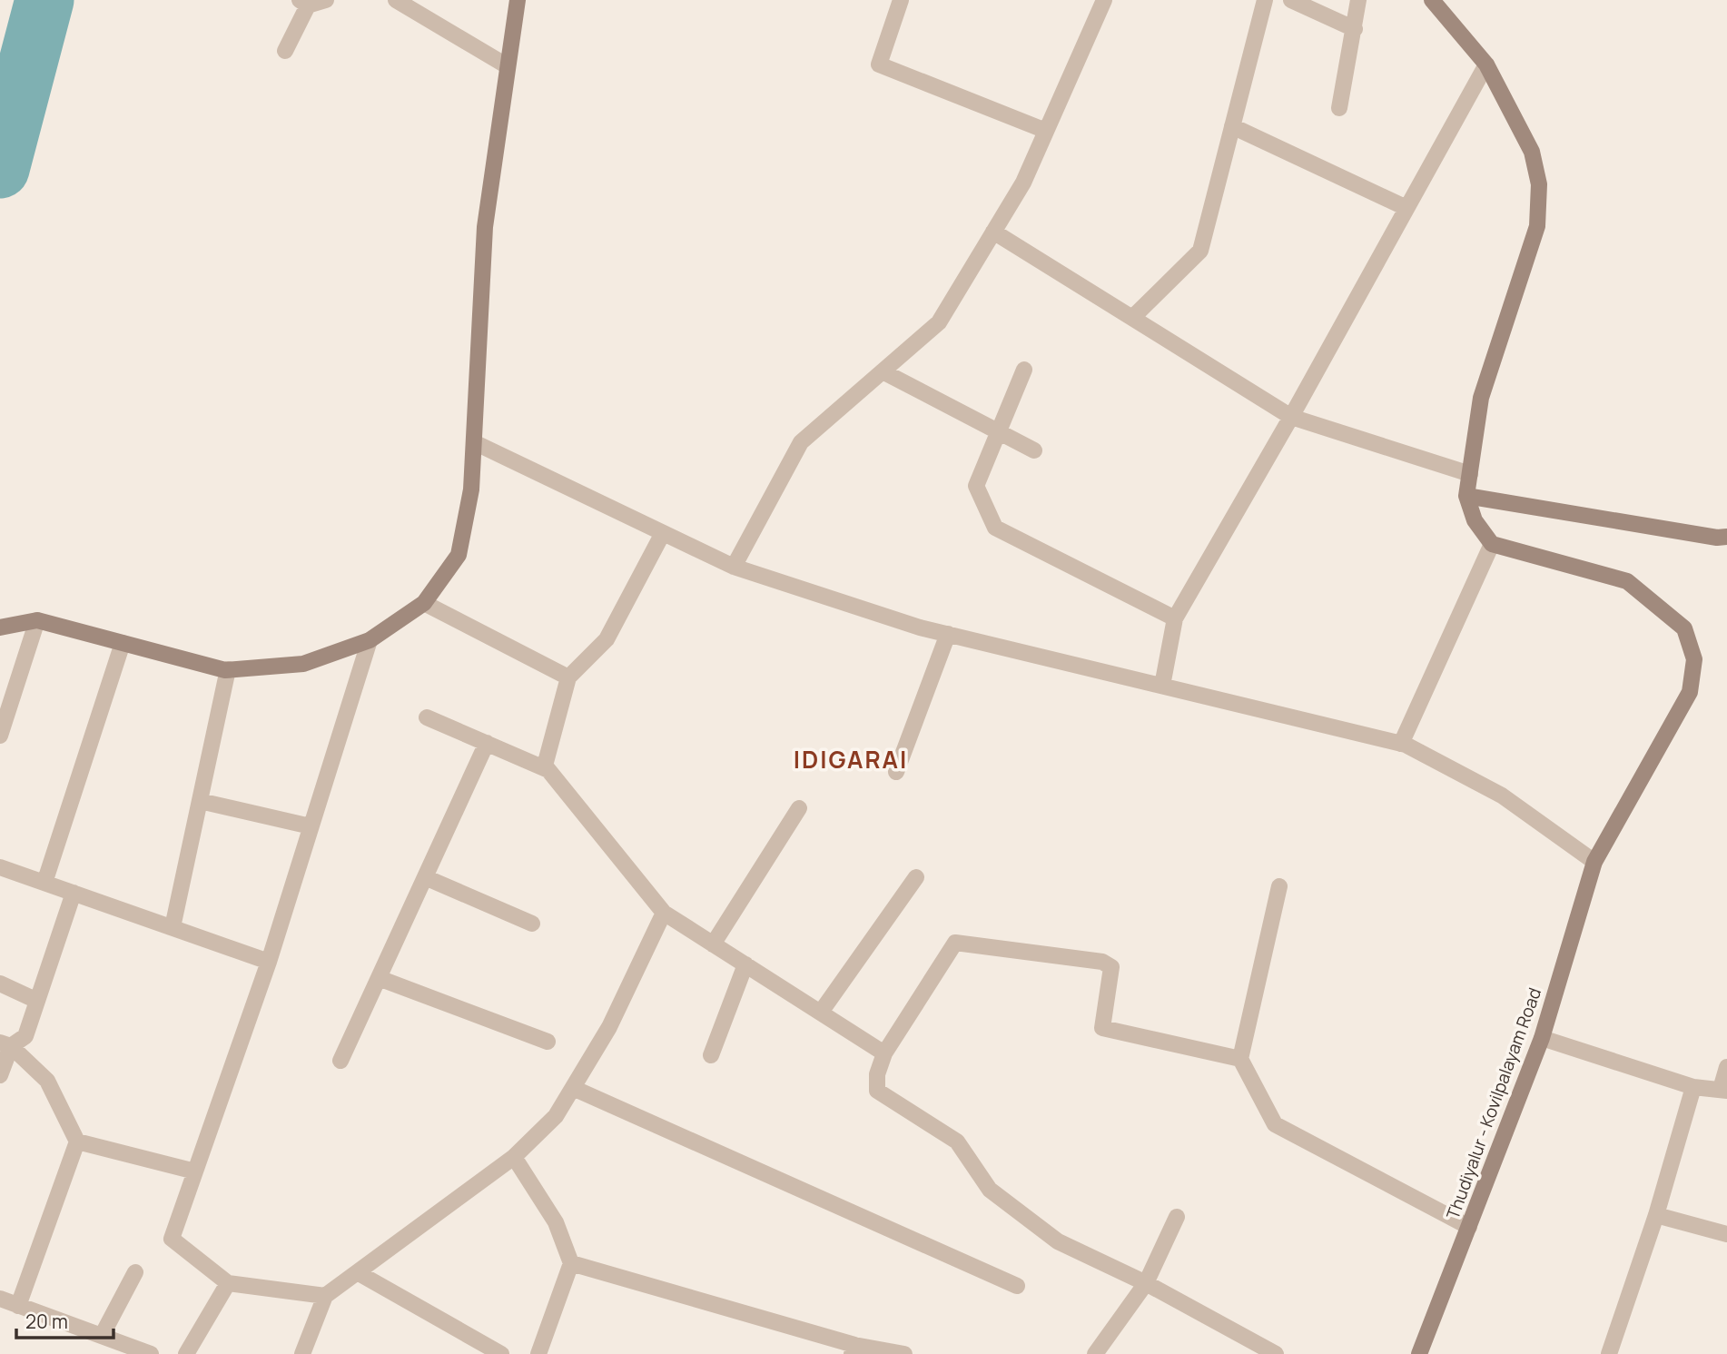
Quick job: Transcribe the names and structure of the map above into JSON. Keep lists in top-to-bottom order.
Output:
{
  "streets": {
    "main road": ["Thudiyalur - Kovilpalayam Road"]
  },
  "districts": ["IDIGARAI"],
  "scale_bar": "20 m"
}
